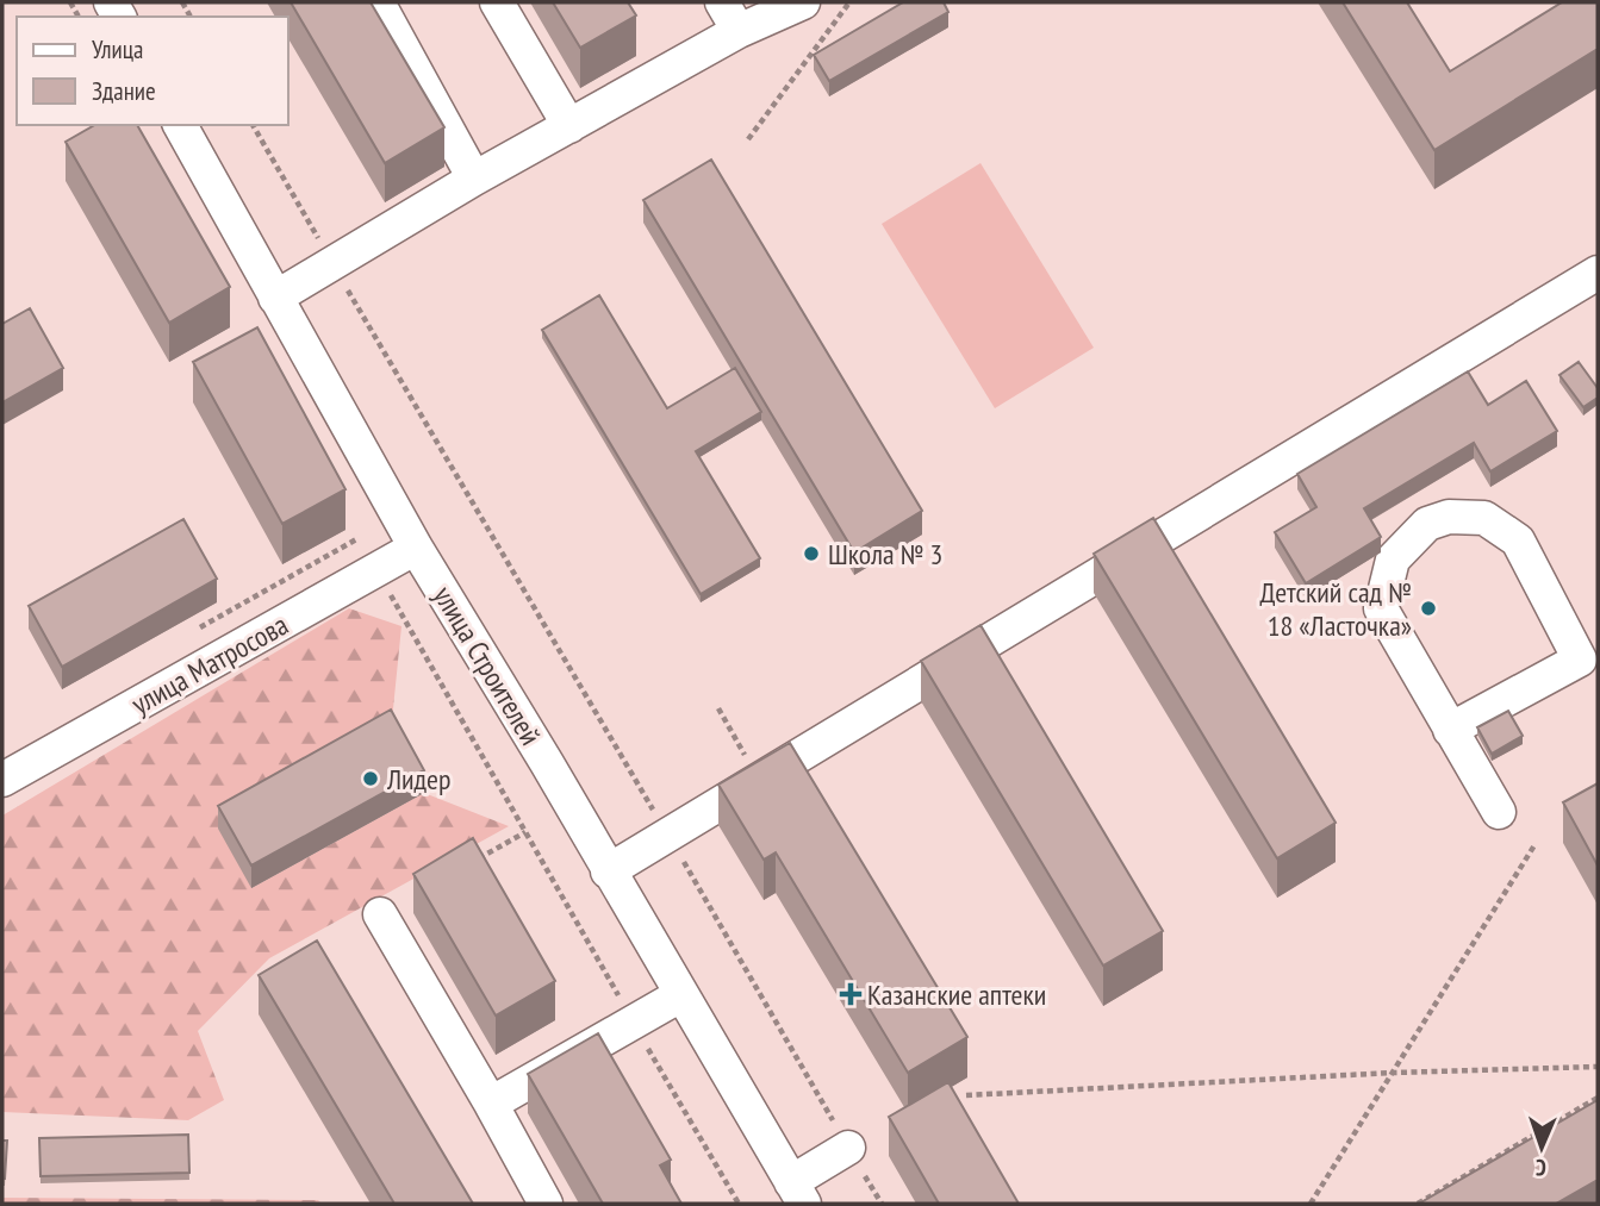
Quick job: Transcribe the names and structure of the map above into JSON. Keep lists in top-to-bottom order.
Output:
{
  "streets": {
    "street": ["улица Матросова", "улица Строителей"]
  },
  "crossings": [
    ["улица Матросова", "улица Строителей"]
  ],
  "places": {
    "other": ["Школа № 3", "Детский сад № 18 «Ласточка»", "Лидер"],
    "health": ["Казанские аптеки"]
  },
  "legend": ["Улица", "Здание"],
  "north": "bottom"
}
